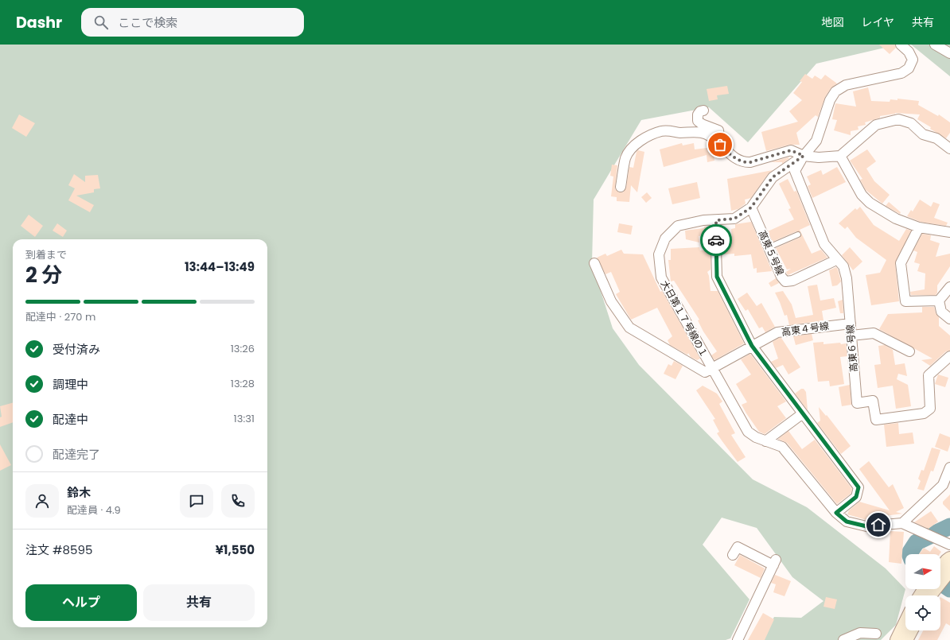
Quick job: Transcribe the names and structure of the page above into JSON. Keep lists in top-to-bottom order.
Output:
{
  "streets": {
    "street": [
      "高東５号線",
      "大日第１７号線の１",
      "高東４号線",
      "高東６号線"
    ]
  },
  "crossings": [
    ["高東５号線", "大日第１７号線の１"],
    ["高東５号線", "高東６号線"],
    ["大日第１７号線の１", "高東４号線"],
    ["大日第１７号線の１", "高東６号線"],
    ["高東４号線", "高東６号線"]
  ],
  "north": "right",
  "page": {
    "header": "Dashr",
    "search": "ここで検索",
    "nav": ["地図", "レイヤ", "共有"],
    "heading": ["2 分", "到着まで", "13:44–13:49"],
    "panel": [
      "鈴木",
      "配達員 · 4.9",
      "注文 #8595",
      "¥1,550"
    ],
    "bar": "配達中 · 270 m",
    "list": [
      ["受付済み", "13:26"],
      ["調理中", "13:28"],
      ["配達中", "13:31"],
      "配達完了"
    ],
    "buttons": ["ヘルプ", "共有"]
  }
}
